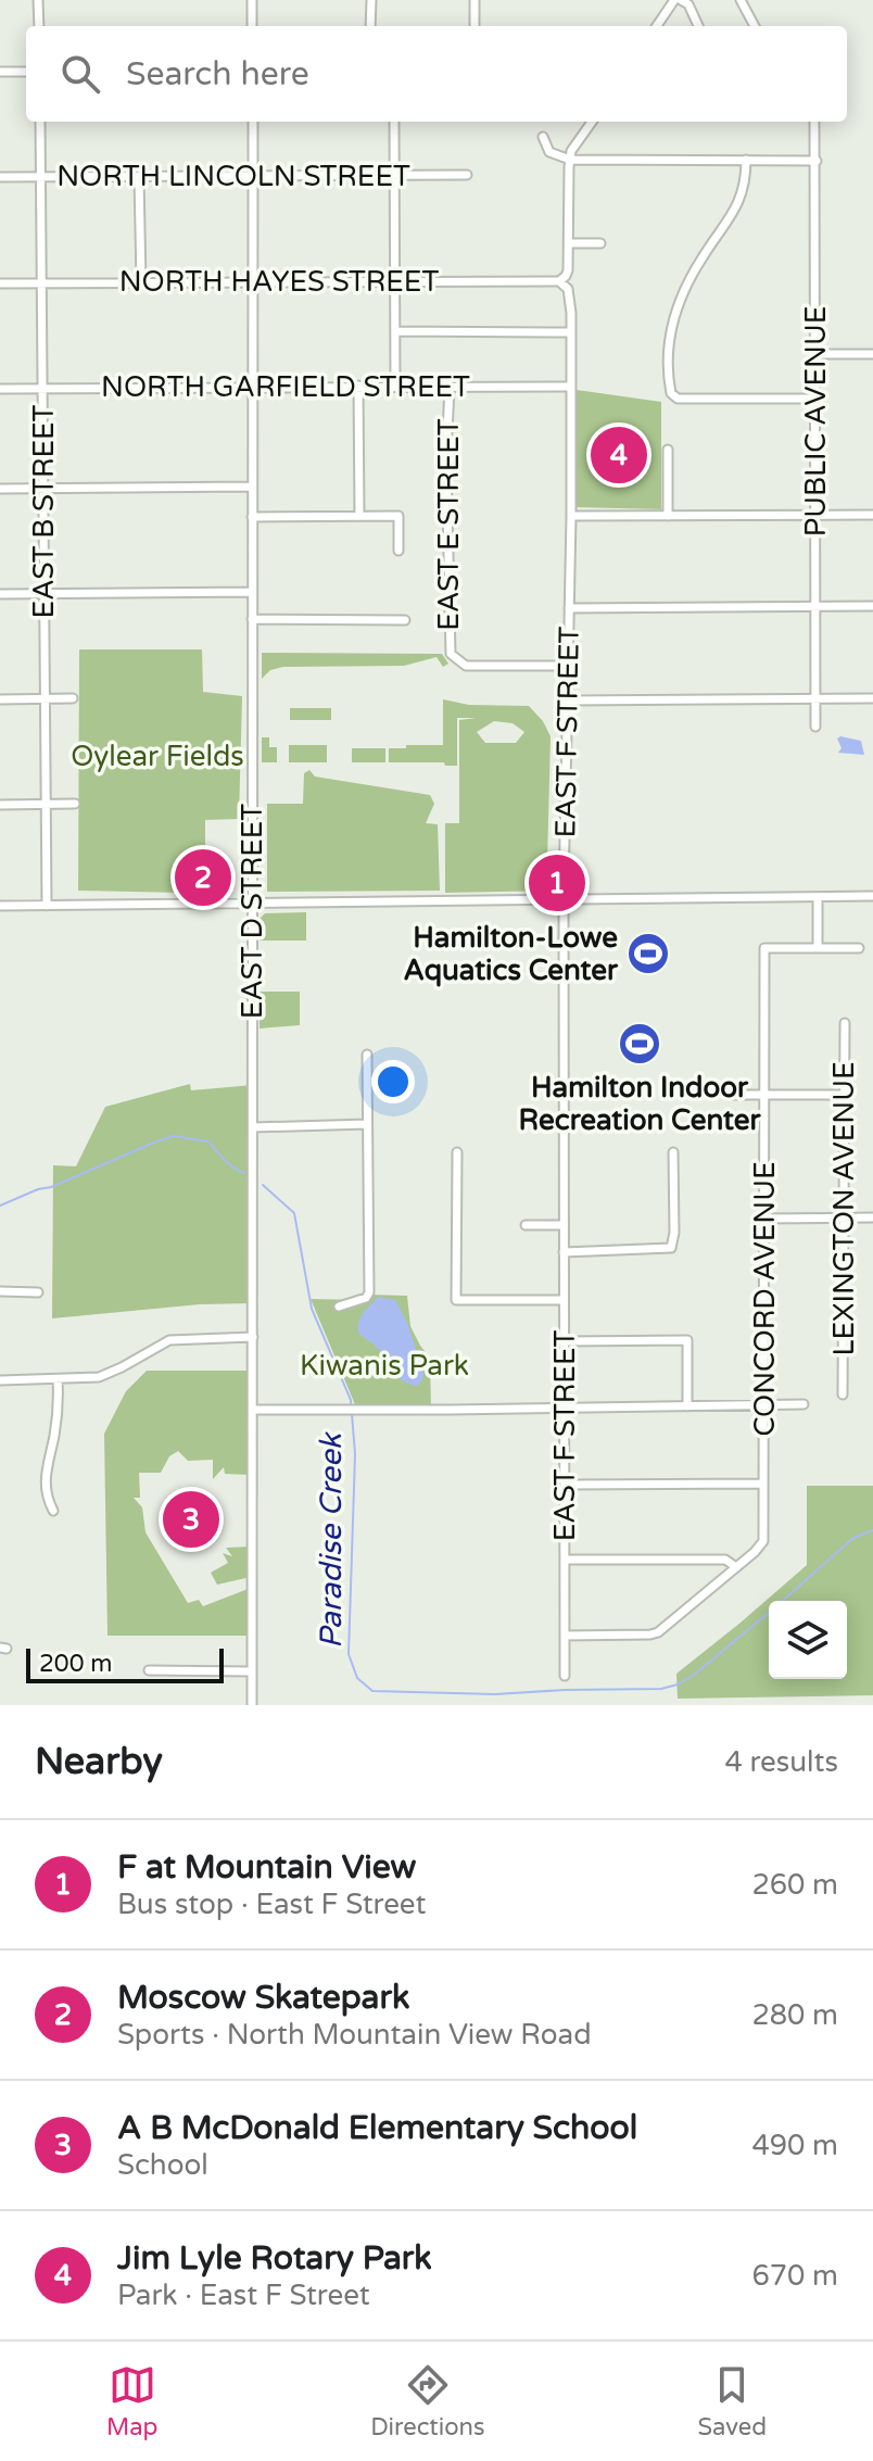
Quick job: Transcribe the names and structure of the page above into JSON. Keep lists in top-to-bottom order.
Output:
{
  "streets": {
    "street": [
      "NORTH LINCOLN STREET",
      "NORTH HAYES STREET",
      "NORTH GARFIELD STREET",
      "PUBLIC AVENUE",
      "EAST B STREET",
      "EAST E STREET",
      "EAST F STREET",
      "EAST D STREET",
      "LEXINGTON AVENUE",
      "CONCORD AVENUE"
    ]
  },
  "crossings": [
    ["NORTH LINCOLN STREET", "EAST B STREET"],
    ["NORTH LINCOLN STREET", "EAST D STREET"],
    ["NORTH HAYES STREET", "EAST B STREET"],
    ["NORTH HAYES STREET", "EAST F STREET"],
    ["NORTH HAYES STREET", "EAST D STREET"],
    ["NORTH GARFIELD STREET", "EAST B STREET"],
    ["NORTH GARFIELD STREET", "EAST E STREET"],
    ["NORTH GARFIELD STREET", "EAST F STREET"],
    ["NORTH GARFIELD STREET", "EAST D STREET"],
    ["EAST E STREET", "EAST F STREET"]
  ],
  "water": ["Paradise Creek"],
  "parks": ["Oylear Fields", "Kiwanis Park"],
  "places": {
    "sports": ["Hamilton-Lowe Aquatics Center", "Hamilton Indoor Recreation Center"]
  },
  "scale_bar": "200 m",
  "page": {
    "search": "Search here",
    "pins": [
      "4",
      "2",
      "1",
      "3"
    ],
    "scale": "200 m",
    "heading": ["Nearby", "4 results"],
    "list": [
      {
        "mark": "1",
        "name": "F at Mountain View",
        "note": "Bus stop · East F Street",
        "value": "260 m"
      },
      {
        "mark": "2",
        "name": "Moscow Skatepark",
        "note": "Sports · North Mountain View Road",
        "value": "280 m"
      },
      {
        "mark": "3",
        "name": "A B McDonald Elementary School",
        "note": "School",
        "value": "490 m"
      },
      {
        "mark": "4",
        "name": "Jim Lyle Rotary Park",
        "note": "Park · East F Street",
        "value": "670 m"
      }
    ],
    "nav": ["Map", "Directions", "Saved"]
  }
}
